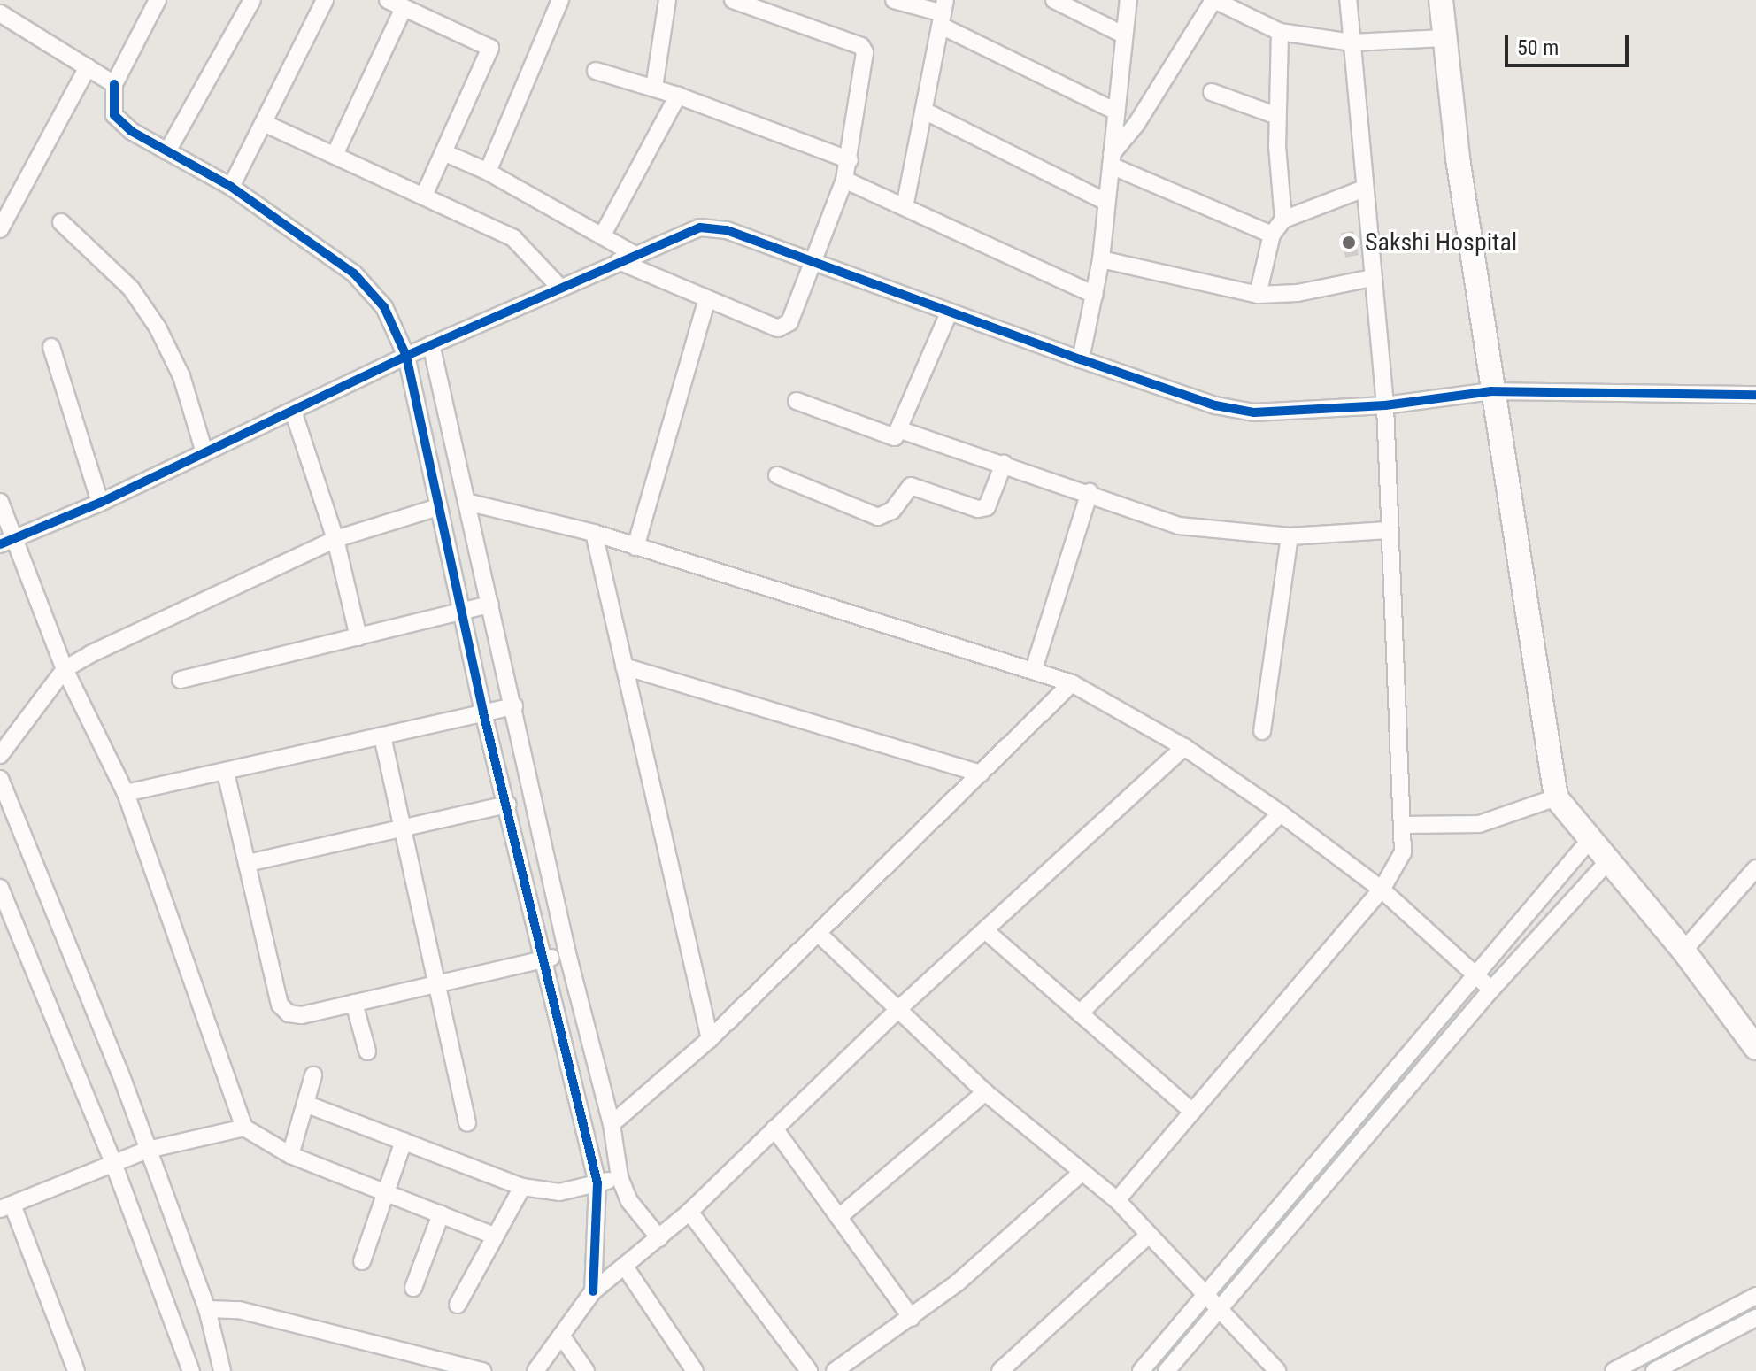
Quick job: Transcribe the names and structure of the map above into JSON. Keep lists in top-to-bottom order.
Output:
{
  "places": ["Sakshi Hospital"],
  "scale_bar": "50 m"
}
